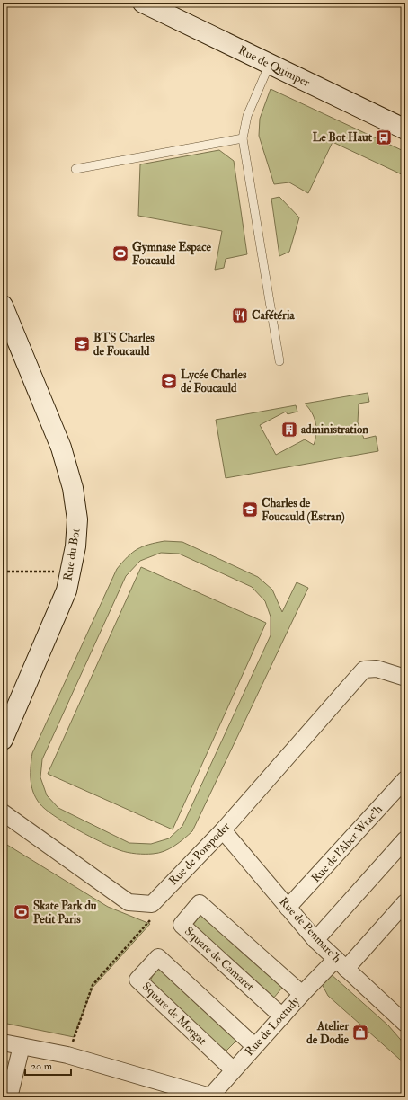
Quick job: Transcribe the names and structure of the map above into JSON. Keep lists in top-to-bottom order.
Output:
{
  "streets": {
    "street": [
      "Rue de Quimper",
      "Rue du Bot",
      "Rue de l'Aber Wrac'h",
      "Rue de Porspoder",
      "Rue de Penmarc'h",
      "Square de Camaret",
      "Square de Morgat",
      "Rue de Loctudy"
    ]
  },
  "crossings": [
    ["Rue de l'Aber Wrac'h", "Rue de Penmarc'h"],
    ["Rue de Porspoder", "Rue de Penmarc'h"],
    ["Rue de Penmarc'h", "Rue de Loctudy"],
    ["Square de Camaret", "Rue de Loctudy"],
    ["Square de Morgat", "Rue de Loctudy"]
  ],
  "places": {
    "bus stop": ["Le Bot Haut"],
    "sports": ["Gymnase Espace Foucauld", "Skate Park du Petit Paris"],
    "restaurant": ["Cafétéria"],
    "school or university": ["BTS Charles de Foucauld", "Lycée Charles de Foucauld", "Charles de Foucauld (Estran)"],
    "building": ["administration"],
    "shop": ["Atelier de Dodie"]
  },
  "scale_bar": "20 m"
}
